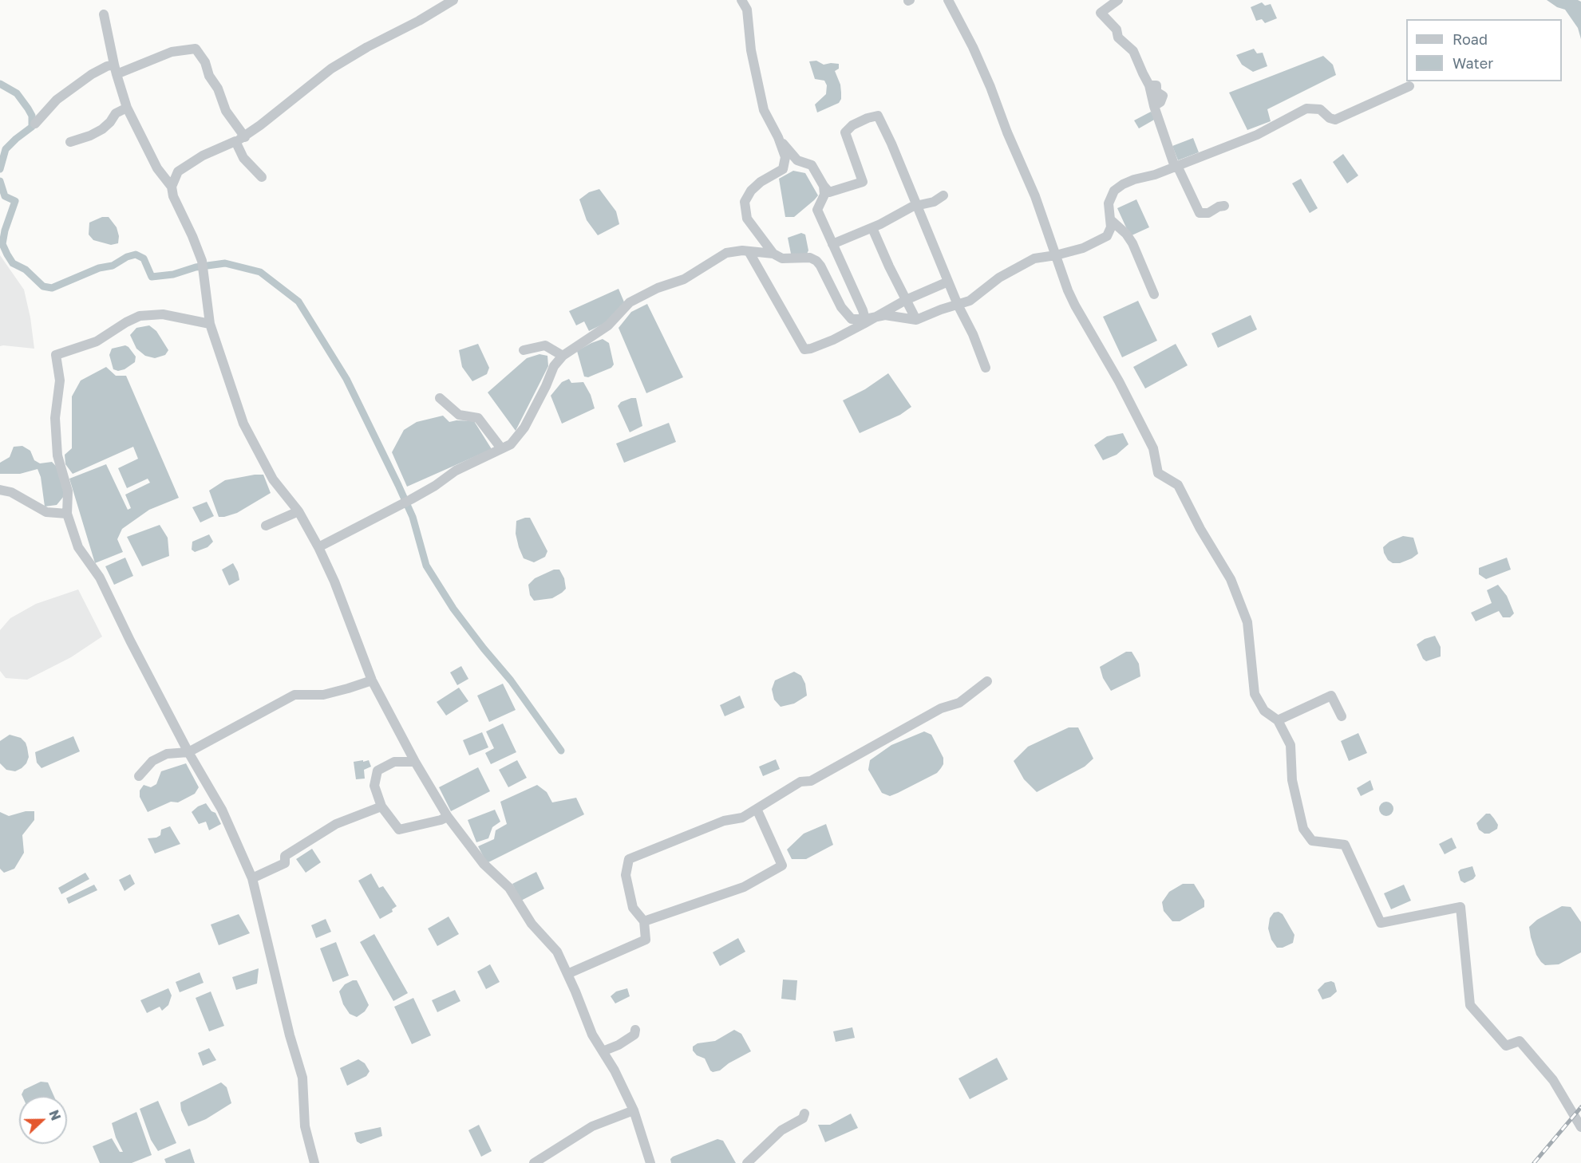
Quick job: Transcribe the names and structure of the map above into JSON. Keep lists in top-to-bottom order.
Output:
{
  "legend": ["Road", "Water"],
  "north": "right"
}
